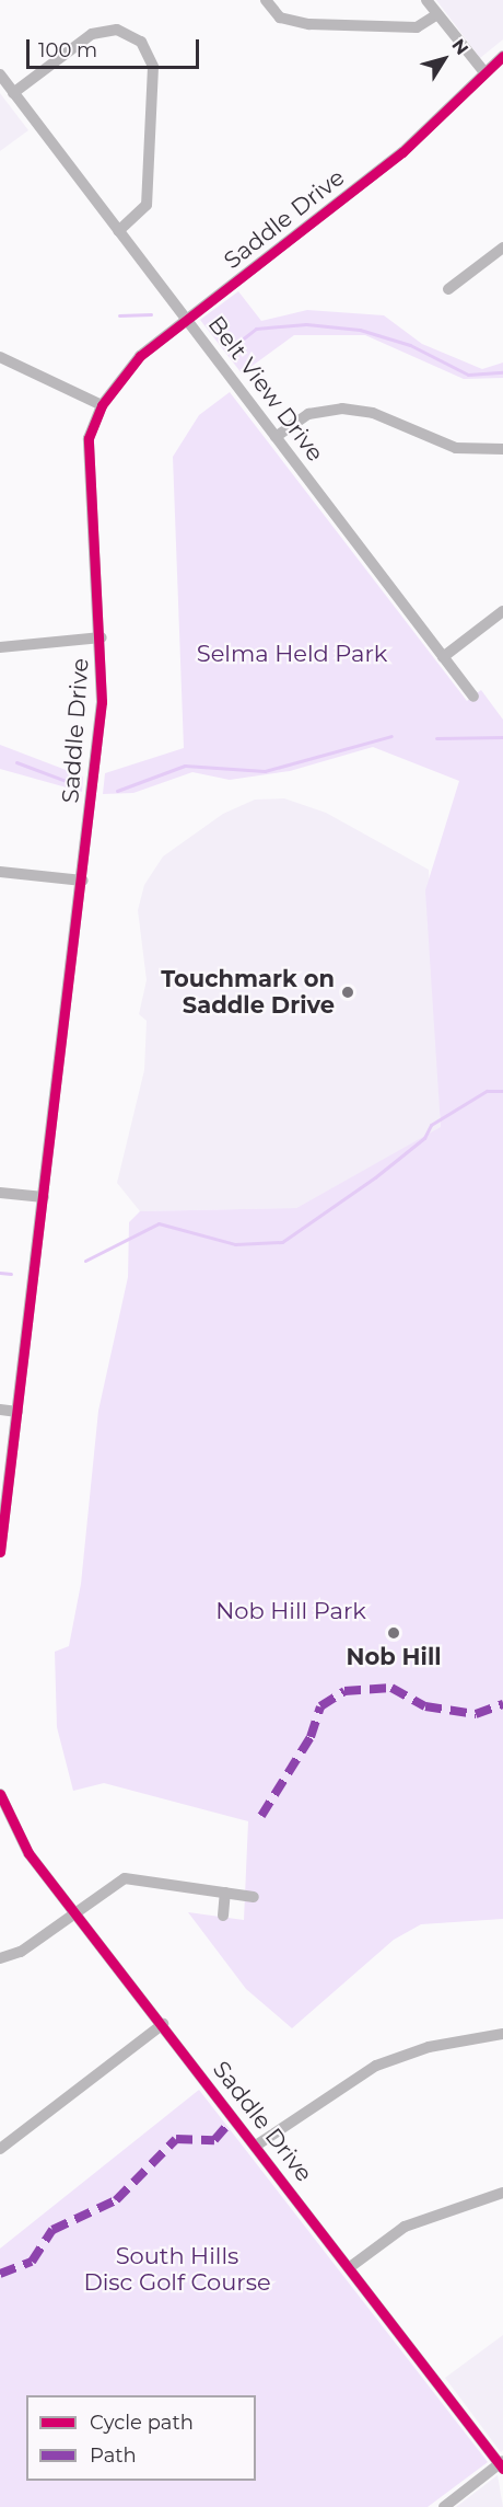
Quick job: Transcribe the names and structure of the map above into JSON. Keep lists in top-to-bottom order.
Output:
{
  "streets": {
    "street": ["Saddle Drive", "Belt View Drive"]
  },
  "crossings": [
    ["Saddle Drive", "Belt View Drive"]
  ],
  "parks": ["Selma Held Park", "Nob Hill Park", "South Hills Disc Golf Course"],
  "places": ["Touchmark on Saddle Drive", "Nob Hill"],
  "legend": ["Cycle path", "Path"],
  "scale_bar": "100 m",
  "north": "top right"
}
